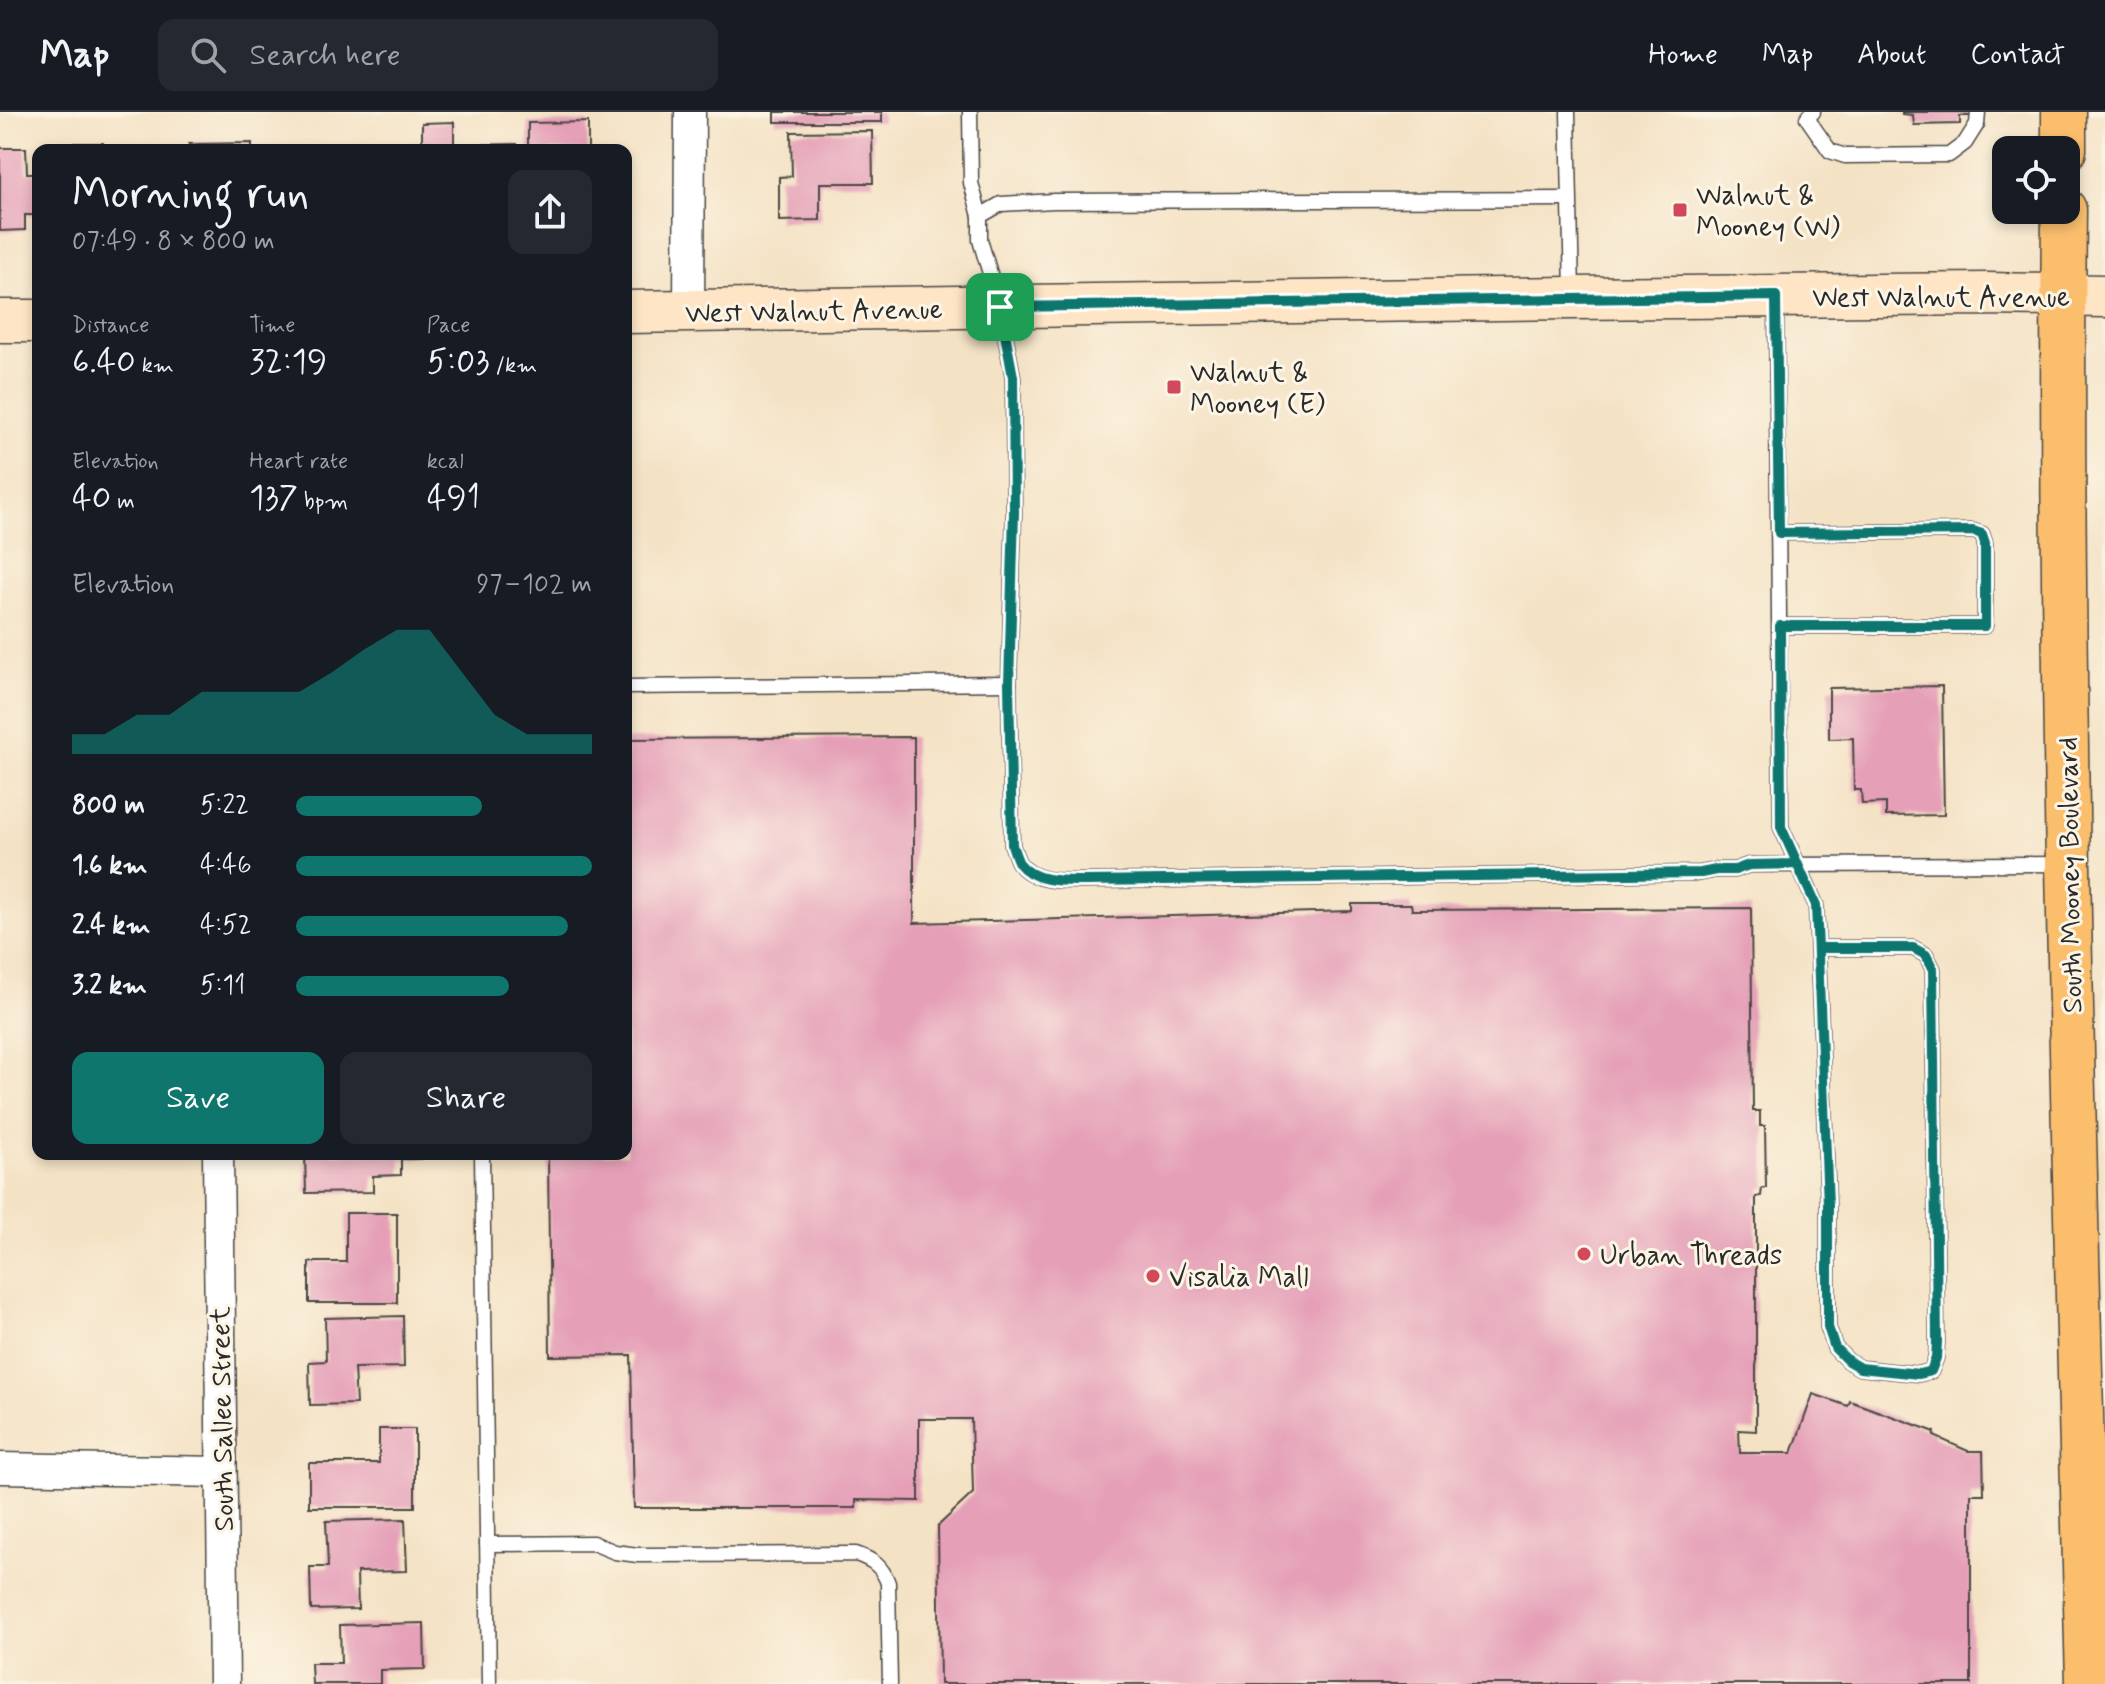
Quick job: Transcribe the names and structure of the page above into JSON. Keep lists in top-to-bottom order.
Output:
{
  "streets": {
    "main road": ["West Walnut Avenue", "South Mooney Boulevard"],
    "street": ["South Sallee Street"]
  },
  "crossings": [
    ["West Walnut Avenue", "South Mooney Boulevard"]
  ],
  "places": {
    "transit": ["Walnut & Mooney (W)", "Walnut & Mooney (E)"],
    "other": ["Urban Threads", "Visalia Mall"]
  },
  "page": {
    "header": "Map",
    "search": "Search here",
    "nav": [
      "Home",
      "Map",
      "About",
      "Contact"
    ],
    "heading": ["Morning run", "07:49 · 8 × 800 m"],
    "stats": [
      ["Distance", "6.40 km"],
      ["Time", "32:19"],
      ["Pace", "5:03 /km"],
      ["Elevation", "40 m"],
      ["Heart rate", "137 bpm"],
      ["kcal", "491"]
    ],
    "chart": ["Elevation", "97–102 m"],
    "list": [
      {
        "name": "800 m",
        "note": "5:22"
      },
      {
        "name": "1.6 km",
        "note": "4:46"
      },
      {
        "name": "2.4 km",
        "note": "4:52"
      },
      {
        "name": "3.2 km",
        "note": "5:11"
      }
    ],
    "buttons": ["Save", "Share"]
  }
}
